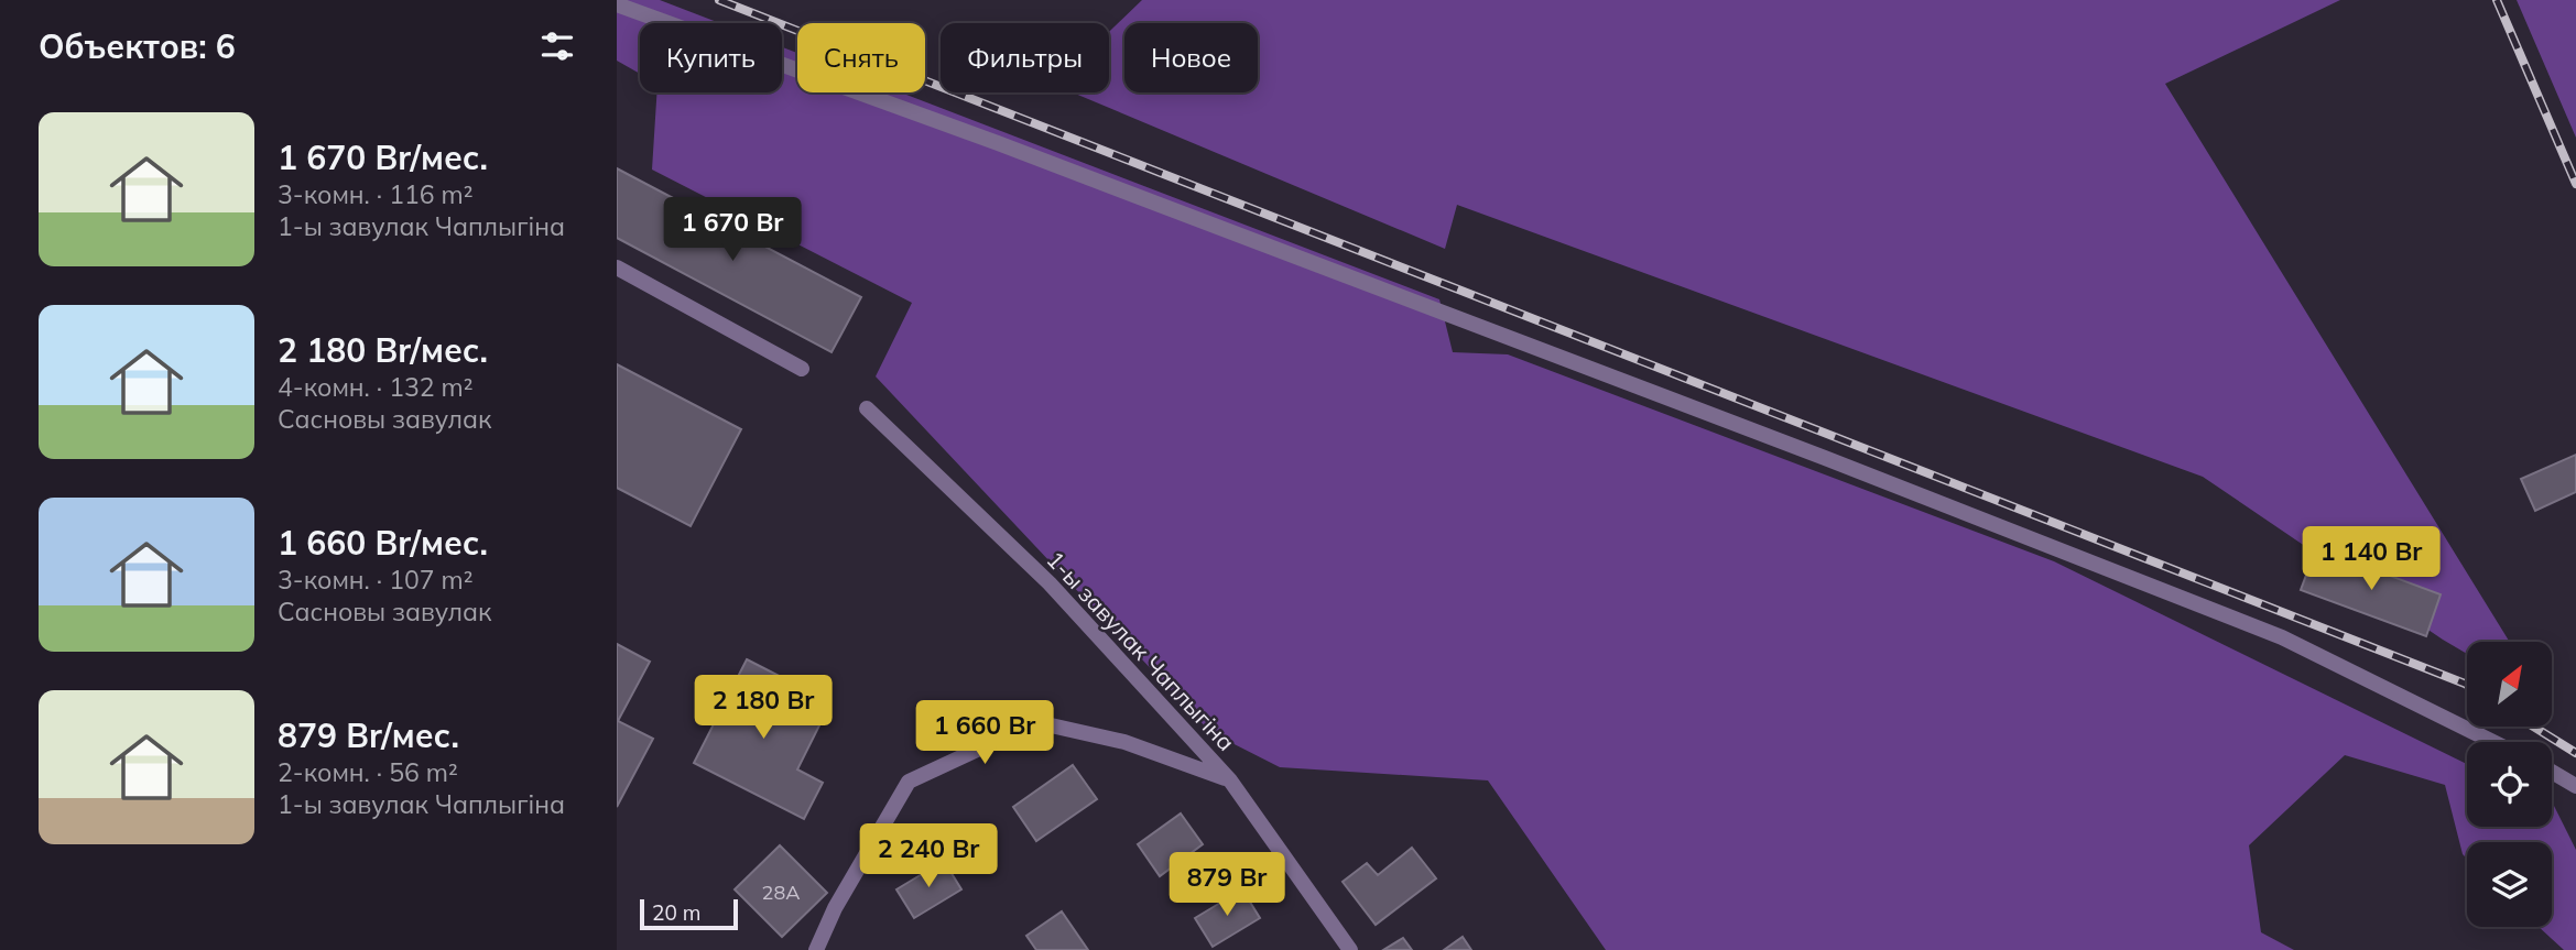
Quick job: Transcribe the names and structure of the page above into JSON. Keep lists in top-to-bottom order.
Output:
{
  "streets": {
    "street": ["1-ы завулак Чаплыгіна"]
  },
  "house_numbers": ["28А"],
  "scale_bar": "20 m",
  "north": "top right",
  "page": {
    "heading": "Объектов: 6",
    "chip": [
      "Купить",
      "Снять",
      "Фильтры",
      "Новое"
    ],
    "list": [
      {
        "name": "1 670 Br/мес.",
        "note": "3-комн. · 116 m² · 1-ы завулак Чаплыгіна"
      },
      {
        "name": "2 180 Br/мес.",
        "note": "4-комн. · 132 m² · Сасновы завулак"
      },
      {
        "name": "1 660 Br/мес.",
        "note": "3-комн. · 107 m² · Сасновы завулак"
      },
      {
        "name": "879 Br/мес.",
        "note": "2-комн. · 56 m² · 1-ы завулак Чаплыгіна"
      }
    ],
    "price": [
      "1 670 Br",
      "1 140 Br",
      "2 180 Br",
      "1 660 Br",
      "2 240 Br",
      "879 Br"
    ],
    "scale": "20 m"
  }
}
